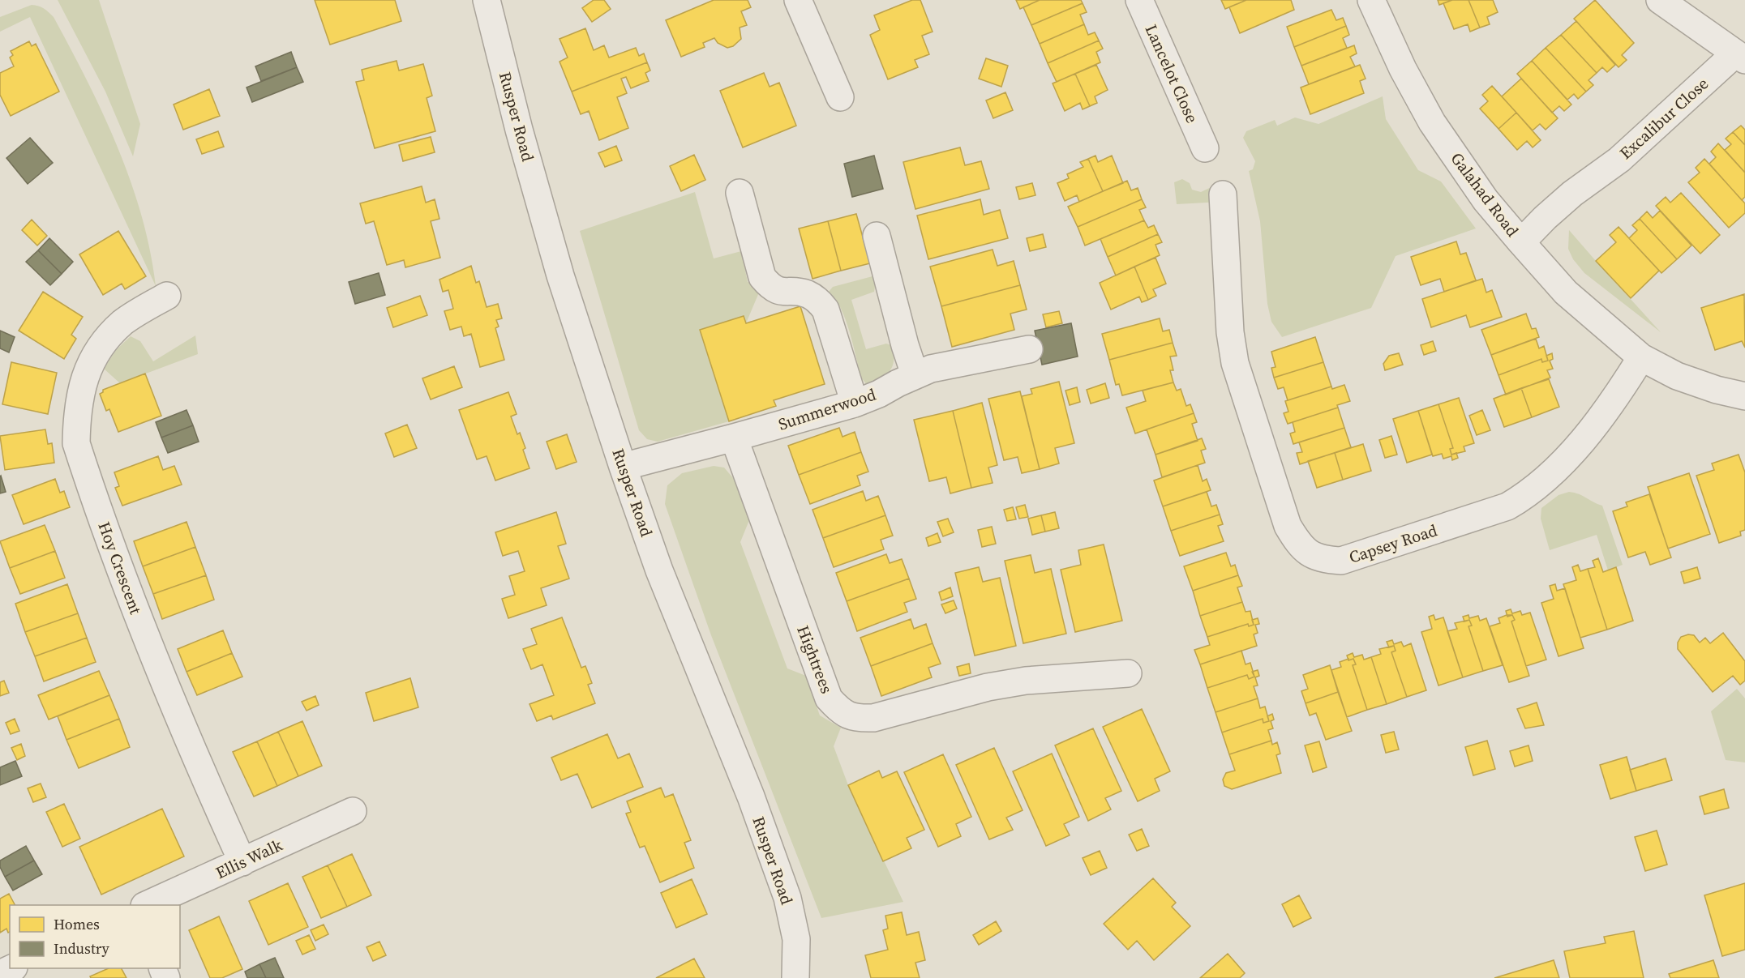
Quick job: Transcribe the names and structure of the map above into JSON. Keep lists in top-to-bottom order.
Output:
{
  "streets": {
    "street": [
      "Lancelot Close",
      "Rusper Road",
      "Excalibur Close",
      "Galahad Road",
      "Summerwood",
      "Capsey Road",
      "Hoy Crescent",
      "Hightrees",
      "Ellis Walk"
    ]
  },
  "crossings": [
    ["Rusper Road", "Summerwood"],
    ["Excalibur Close", "Galahad Road"],
    ["Galahad Road", "Capsey Road"],
    ["Summerwood", "Hightrees"],
    ["Hoy Crescent", "Ellis Walk"]
  ],
  "legend": ["Homes", "Industry"]
}
